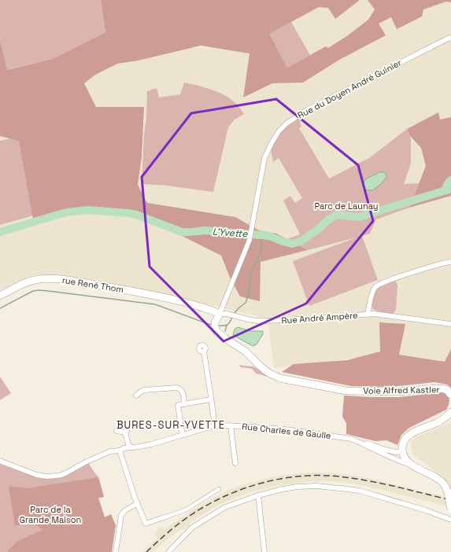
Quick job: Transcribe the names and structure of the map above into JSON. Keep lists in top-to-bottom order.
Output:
{
  "streets": {
    "main road": ["rue René Thom", "Voie Alfred Kastler", "Rue Charles de Gaulle"],
    "street": ["Rue du Doyen André Guinier", "Rue André Ampère"]
  },
  "crossings": [
    ["Rue du Doyen André Guinier", "rue René Thom"],
    ["Rue du Doyen André Guinier", "Rue André Ampère"],
    ["Rue du Doyen André Guinier", "Voie Alfred Kastler"],
    ["rue René Thom", "Rue André Ampère"],
    ["rue René Thom", "Voie Alfred Kastler"],
    ["Rue André Ampère", "Voie Alfred Kastler"]
  ],
  "districts": ["BURES-SUR-YVETTE"],
  "water": ["L'Yvette"],
  "parks": ["Parc de Launay", "Parc de la Grande Maison"]
}
